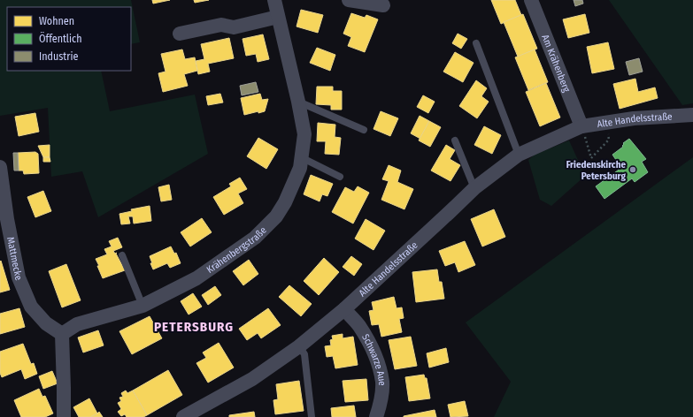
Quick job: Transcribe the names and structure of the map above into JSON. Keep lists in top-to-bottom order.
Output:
{
  "streets": {
    "street": [
      "Am Krähenberg",
      "Alte Handelsstraße",
      "Krähenbergstraße",
      "Mattmecke",
      "Schwarze Aue"
    ]
  },
  "crossings": [
    ["Am Krähenberg", "Alte Handelsstraße"],
    ["Alte Handelsstraße", "Schwarze Aue"],
    ["Krähenbergstraße", "Mattmecke"]
  ],
  "districts": ["PETERSBURG"],
  "places": ["Friedenskirche Petersburg"],
  "legend": ["Wohnen", "Öffentlich", "Industrie"]
}
